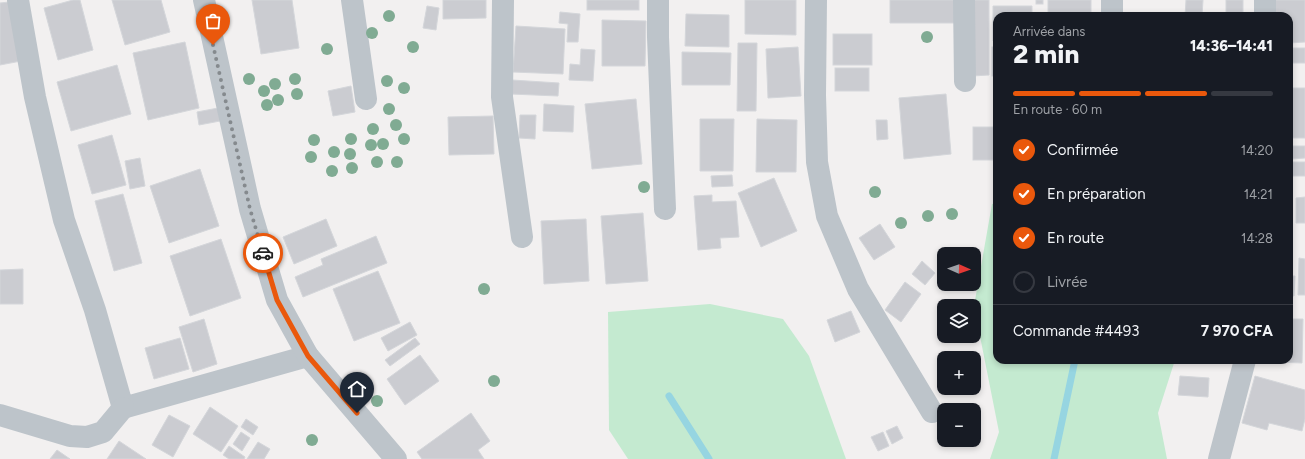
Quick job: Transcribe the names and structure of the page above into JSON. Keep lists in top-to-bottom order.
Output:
{
  "north": "right",
  "page": {
    "heading": ["2 min", "Arrivée dans", "14:36–14:41"],
    "panel": ["Commande #4493", "7 970 CFA"],
    "bar": "En route · 60 m",
    "list": [
      ["Confirmée", "14:20"],
      ["En préparation", "14:21"],
      ["En route", "14:28"],
      "Livrée"
    ],
    "map_buttons": ["+", "−"]
  }
}
